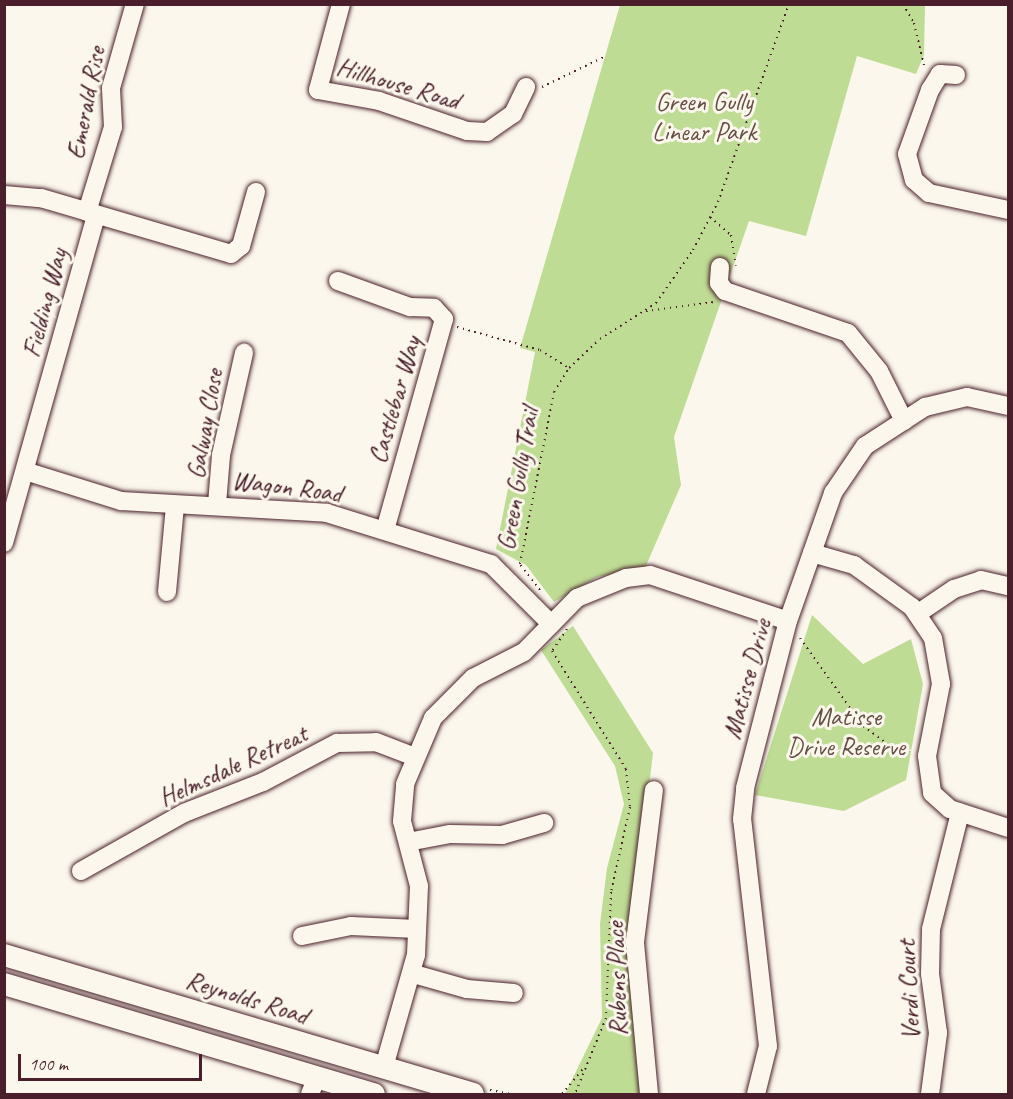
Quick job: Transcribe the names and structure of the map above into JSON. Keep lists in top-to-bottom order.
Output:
{
  "streets": {
    "main road": ["Reynolds Road"],
    "street": [
      "Hillhouse Road",
      "Emerald Rise",
      "Fielding Way",
      "Castlebar Way",
      "Galway Close",
      "Wagon Road",
      "Matisse Drive",
      "Helmsdale Retreat",
      "Rubens Place",
      "Verdi Court"
    ],
    "path": ["Green Gully Trail"]
  },
  "crossings": [
    ["Emerald Rise", "Fielding Way"],
    ["Fielding Way", "Wagon Road"],
    ["Castlebar Way", "Wagon Road"],
    ["Galway Close", "Wagon Road"],
    ["Green Gully Trail", "Wagon Road"]
  ],
  "parks": ["Green Gully Linear Park", "Matisse Drive Reserve"],
  "scale_bar": "100 m"
}
